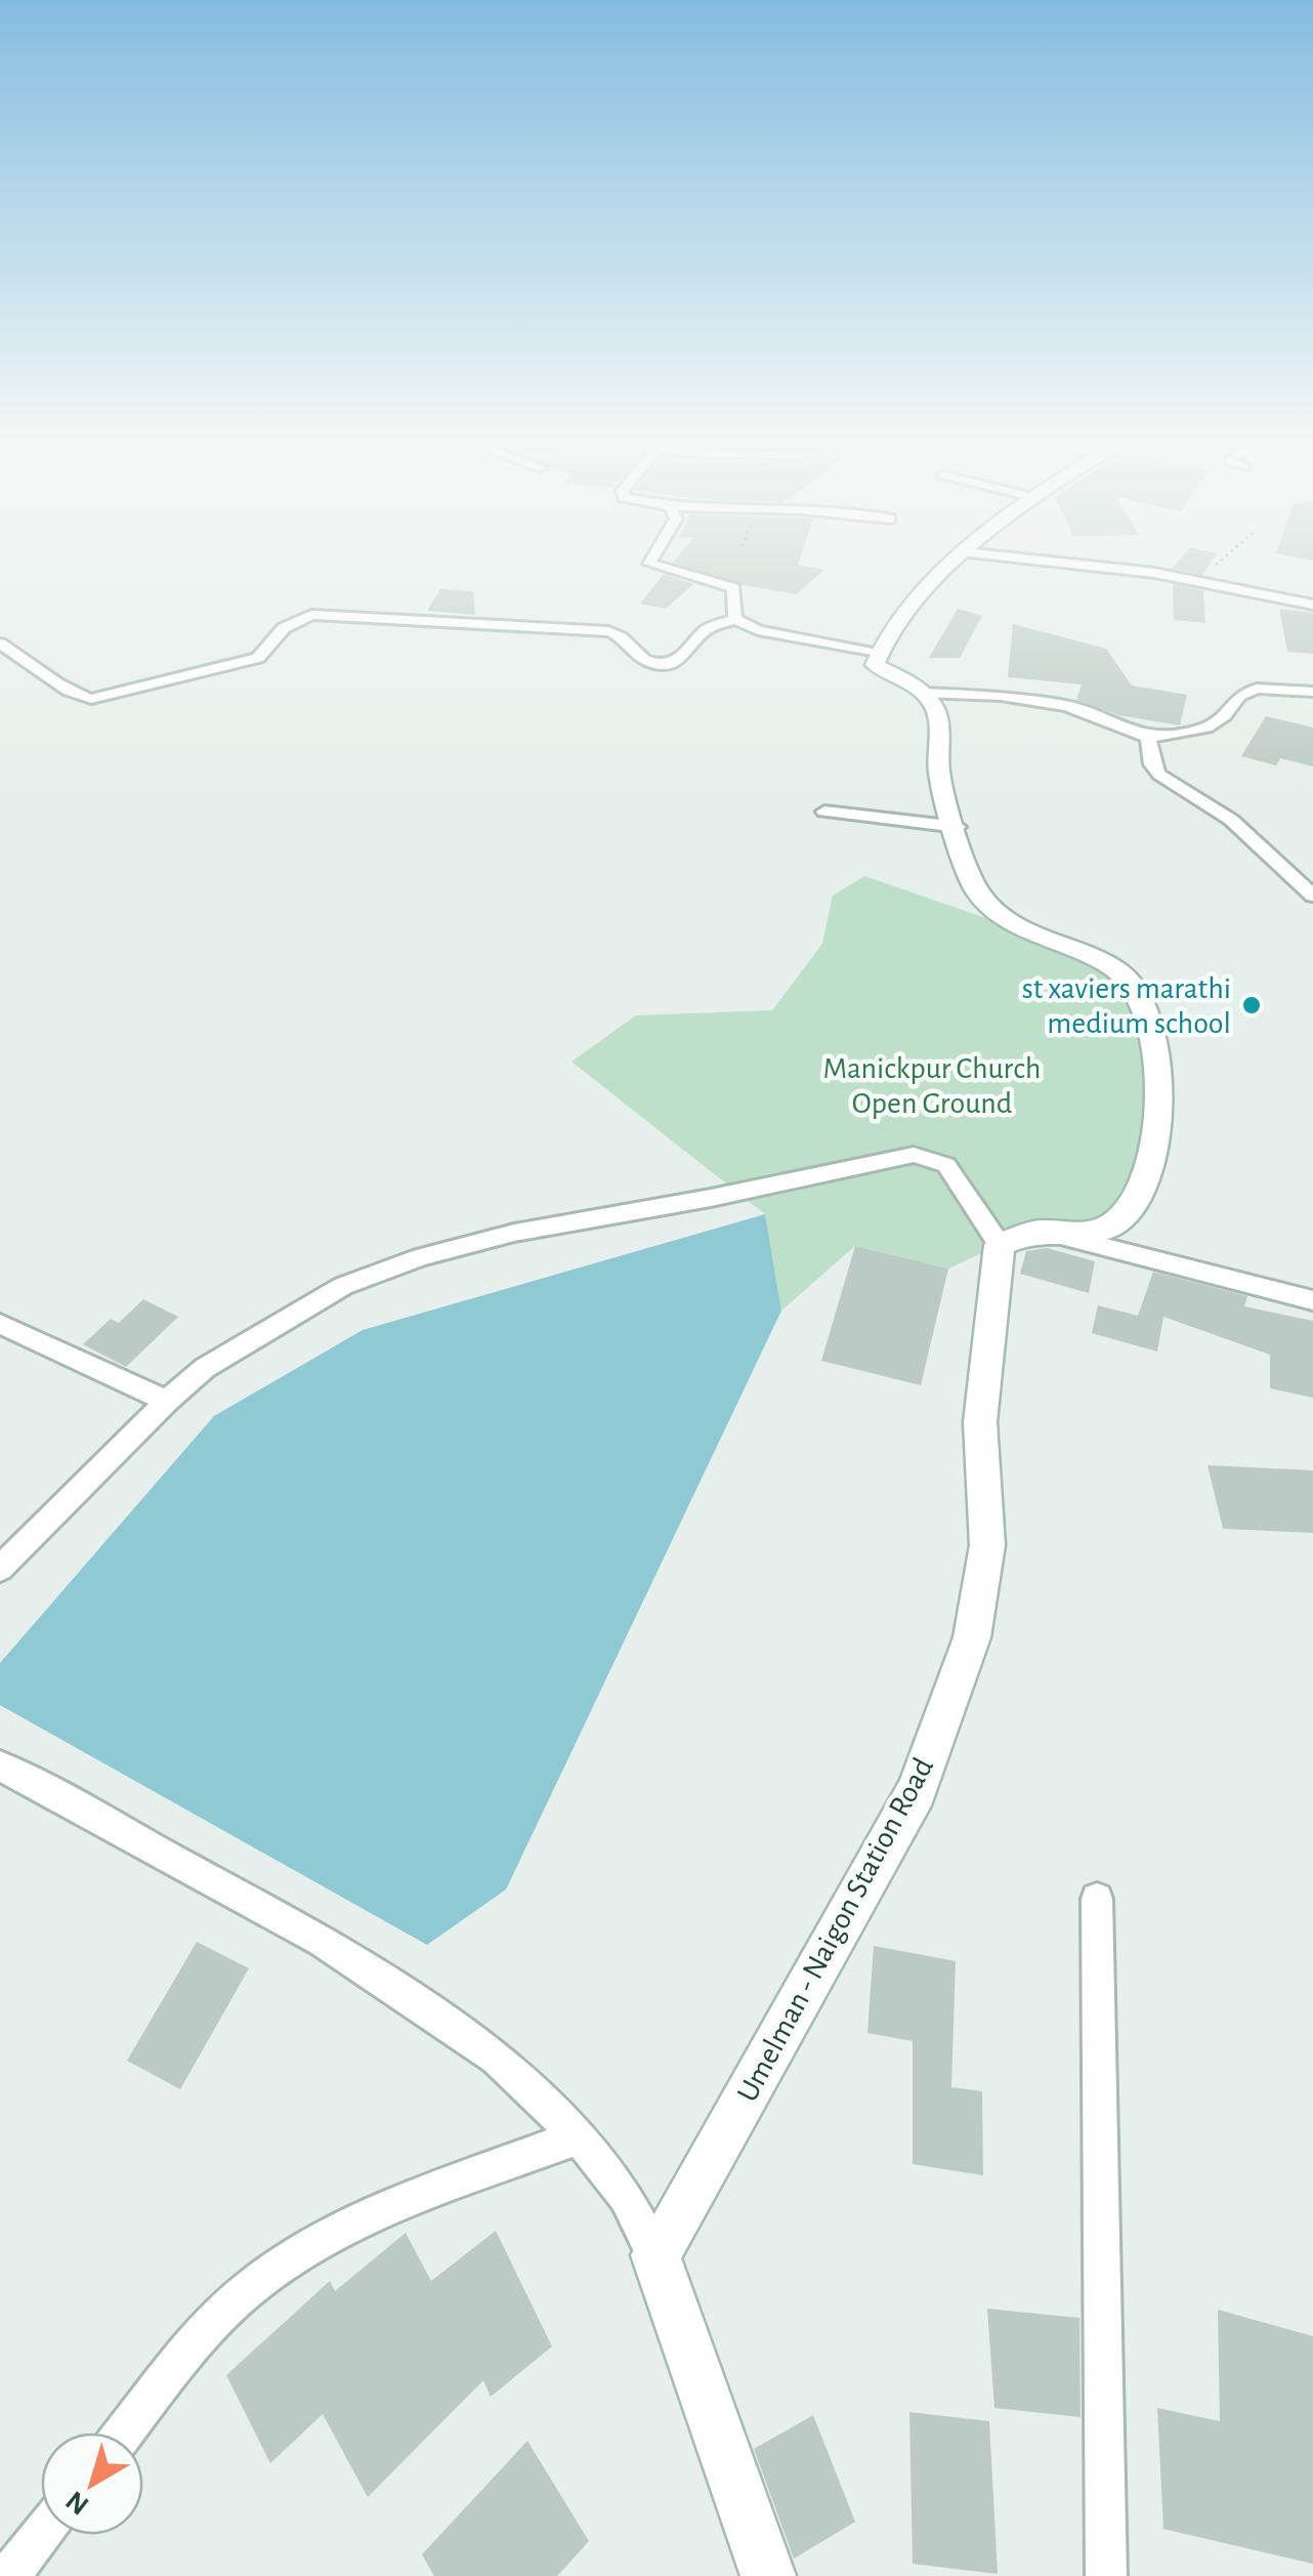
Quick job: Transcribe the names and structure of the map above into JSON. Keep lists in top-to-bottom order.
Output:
{
  "streets": {
    "street": ["Umelman - Naigon Station Road"]
  },
  "parks": ["Manickpur Church Open Ground"],
  "places": ["st xaviers marathi medium school"],
  "north": "bottom left"
}
